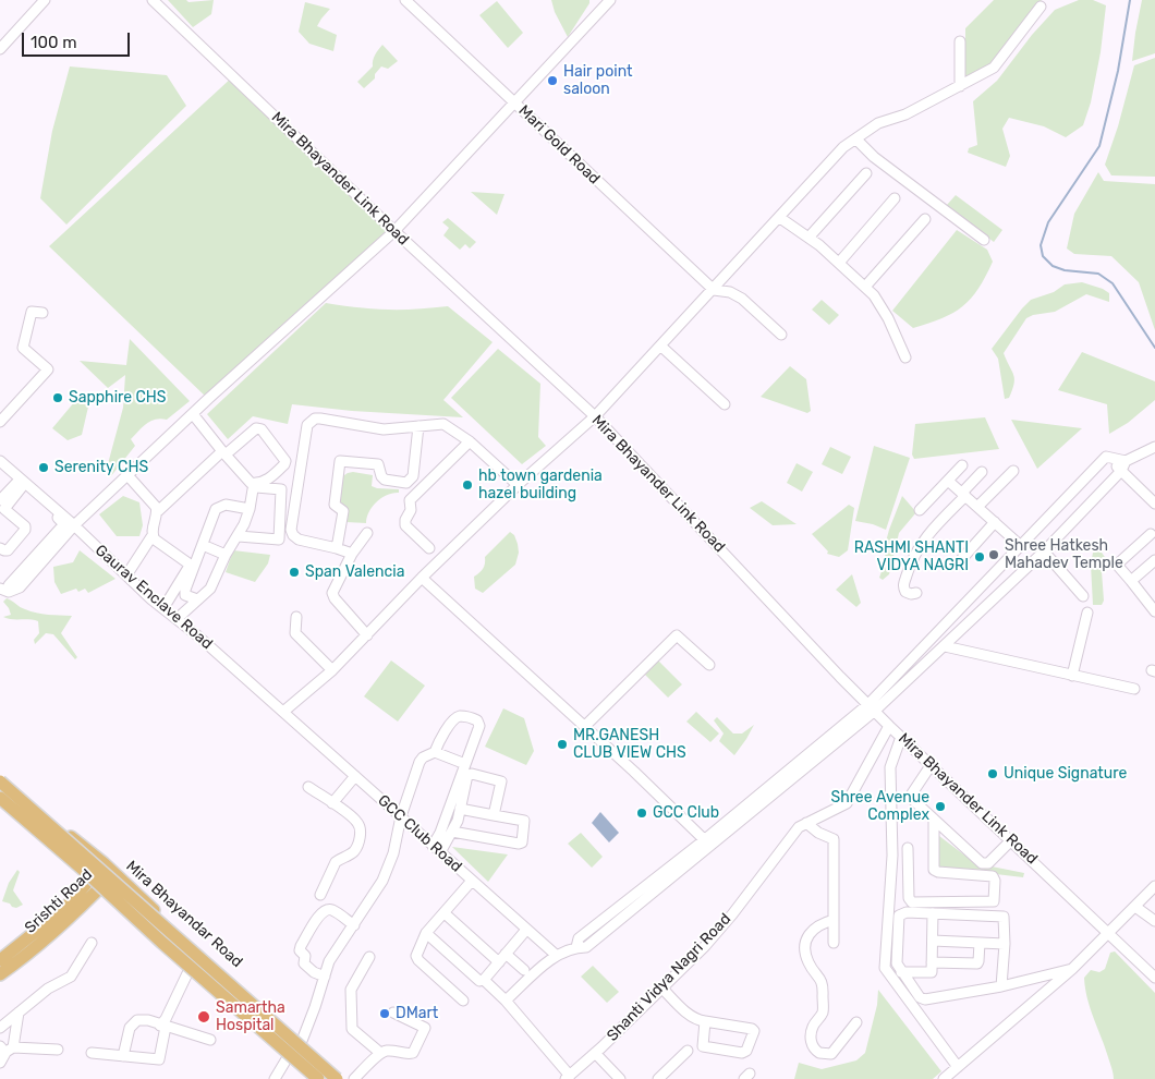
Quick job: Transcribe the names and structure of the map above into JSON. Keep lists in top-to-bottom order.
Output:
{
  "streets": {
    "main road": ["Srishti Road", "Mira Bhayandar Road"],
    "street": [
      "Mari Gold Road",
      "Mira Bhayander Link Road",
      "Gaurav Enclave Road",
      "GCC Club Road",
      "Shanti Vidya Nagri Road"
    ]
  },
  "crossings": [
    ["Mira Bhayander Link Road", "Shanti Vidya Nagri Road"],
    ["Gaurav Enclave Road", "GCC Club Road"],
    ["Srishti Road", "Mira Bhayandar Road"]
  ],
  "places": [
    "Hair point saloon",
    "Sapphire CHS",
    "Serenity CHS",
    "hb town gardenia hazel building",
    "Shree Hatkesh Mahadev Temple",
    "RASHMI SHANTI VIDYA NAGRI",
    "Span Valencia",
    "MR.GANESH CLUB VIEW CHS",
    "Unique Signature",
    "Shree Avenue Complex",
    "GCC Club",
    "DMart",
    "Samartha Hospital"
  ],
  "scale_bar": "100 m"
}
